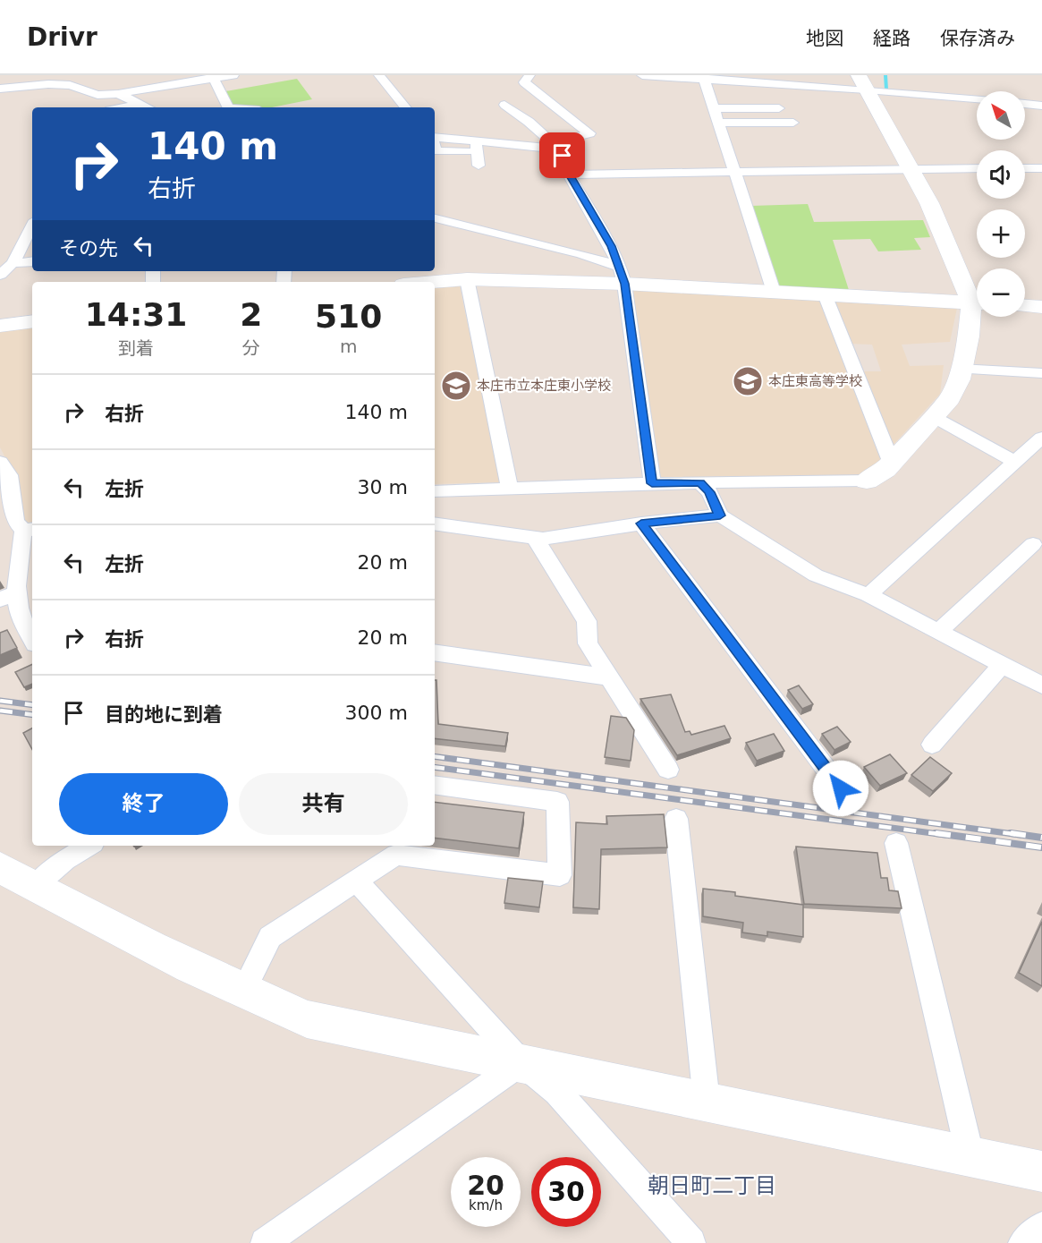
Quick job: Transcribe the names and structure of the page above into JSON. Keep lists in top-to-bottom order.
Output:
{
  "districts": ["朝日町二丁目"],
  "places": {
    "school or university": ["本庄東高等学校", "本庄市立本庄東小学校"]
  },
  "north": "top left",
  "page": {
    "header": "Drivr",
    "nav": ["地図", "経路", "保存済み"],
    "map_buttons": ["+", "−"],
    "turn": ["140 m", "右折"],
    "then": "その先",
    "eta": [
      "14:31",
      "到着",
      "2",
      "分",
      "510",
      "m"
    ],
    "list": [
      {
        "name": "右折",
        "value": "140 m"
      },
      {
        "name": "左折",
        "value": "30 m"
      },
      {
        "name": "左折",
        "value": "20 m"
      },
      {
        "name": "右折",
        "value": "20 m"
      },
      {
        "name": "目的地に到着",
        "value": "300 m"
      }
    ],
    "buttons": ["終了", "共有"],
    "speed": "20 km/h",
    "limit": "30"
  }
}
